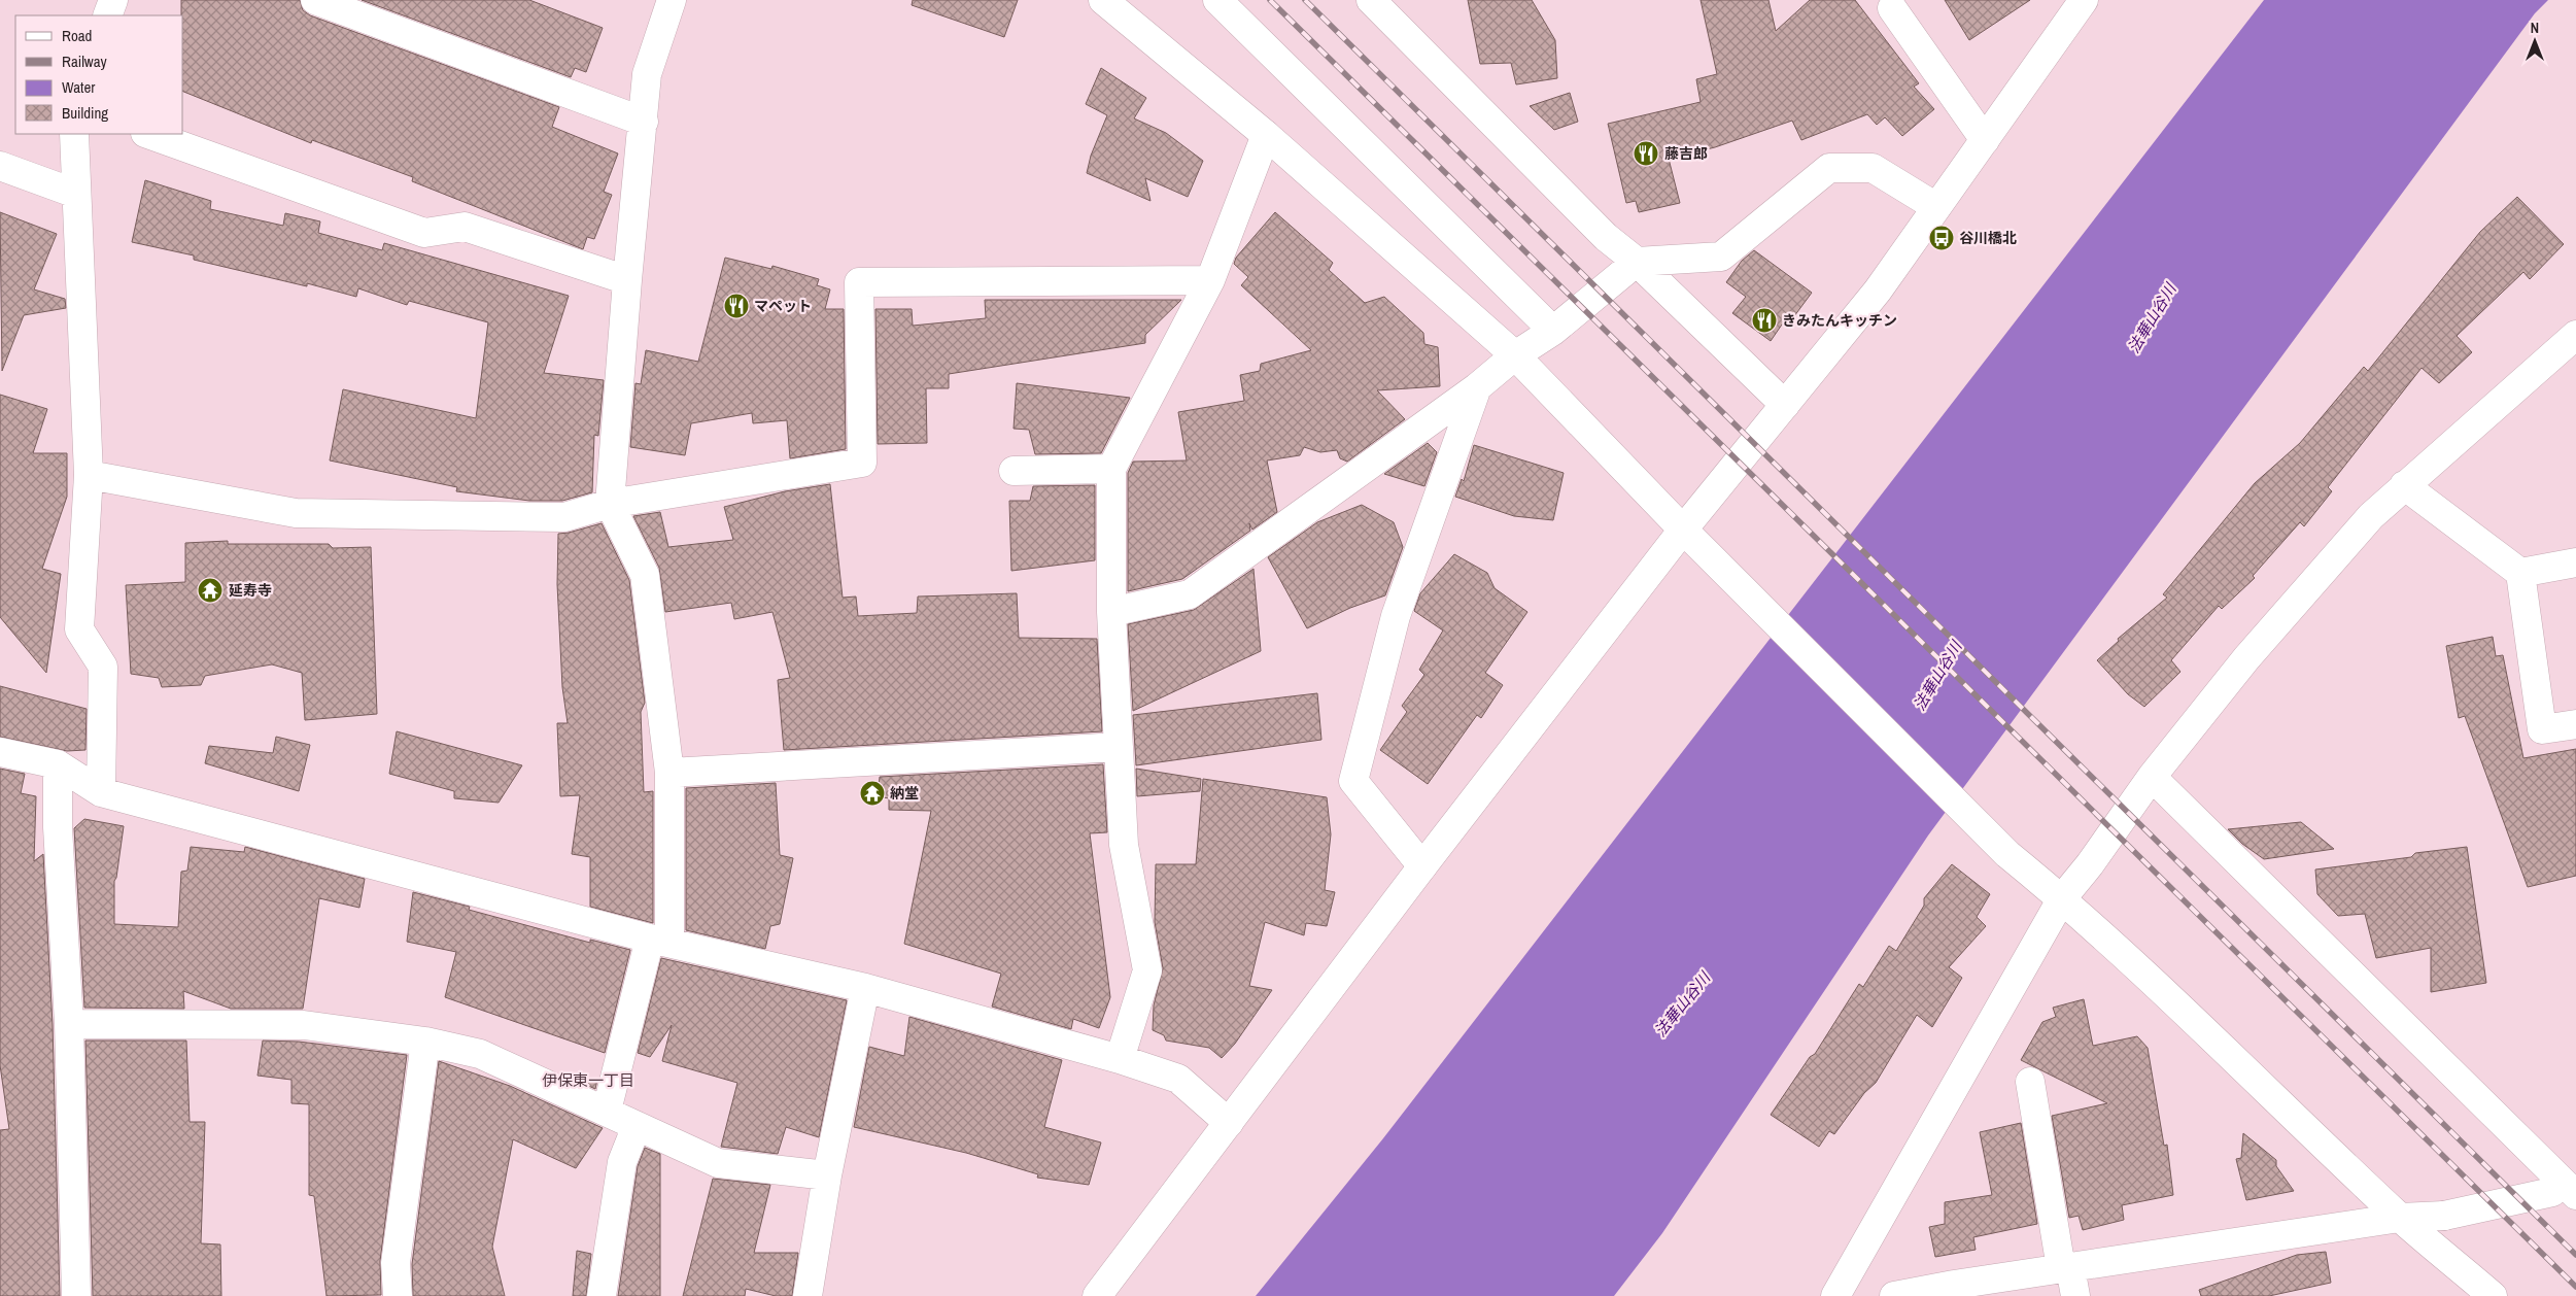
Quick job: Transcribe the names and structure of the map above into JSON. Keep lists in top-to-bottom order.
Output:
{
  "districts": ["伊保東一丁目"],
  "water": ["法華山谷川"],
  "places": {
    "restaurant": ["藤吉郎", "マペット", "きみたんキッチン"],
    "bus stop": ["谷川橋北"],
    "temple": ["延寿寺", "納堂"]
  },
  "legend": [
    "Road",
    "Railway",
    "Water",
    "Building"
  ],
  "north": "top"
}
